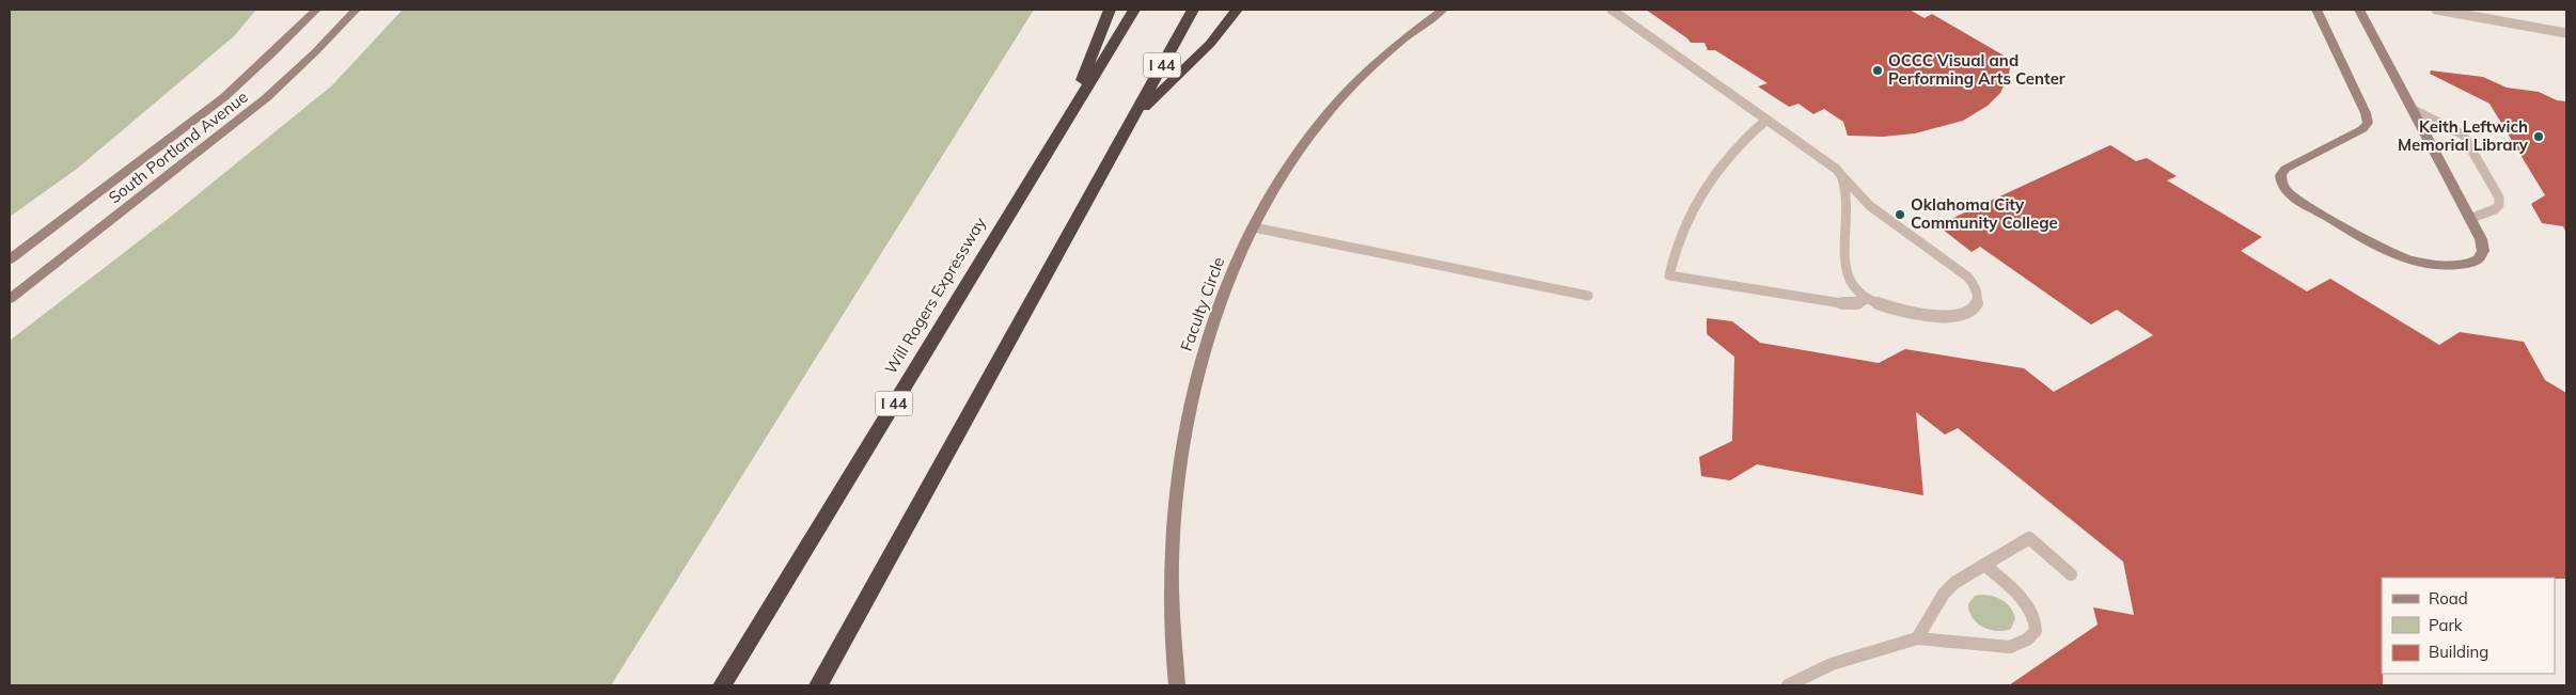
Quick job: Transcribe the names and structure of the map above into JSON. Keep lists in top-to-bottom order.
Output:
{
  "streets": {
    "highway": ["I 44", "Will Rogers Expressway"],
    "street": ["South Portland Avenue", "Faculty Circle"]
  },
  "places": ["OCCC Visual and Performing Arts Center", "Keith Leftwich Memorial Library", "Oklahoma City Community College"],
  "legend": ["Road", "Park", "Building"]
}
